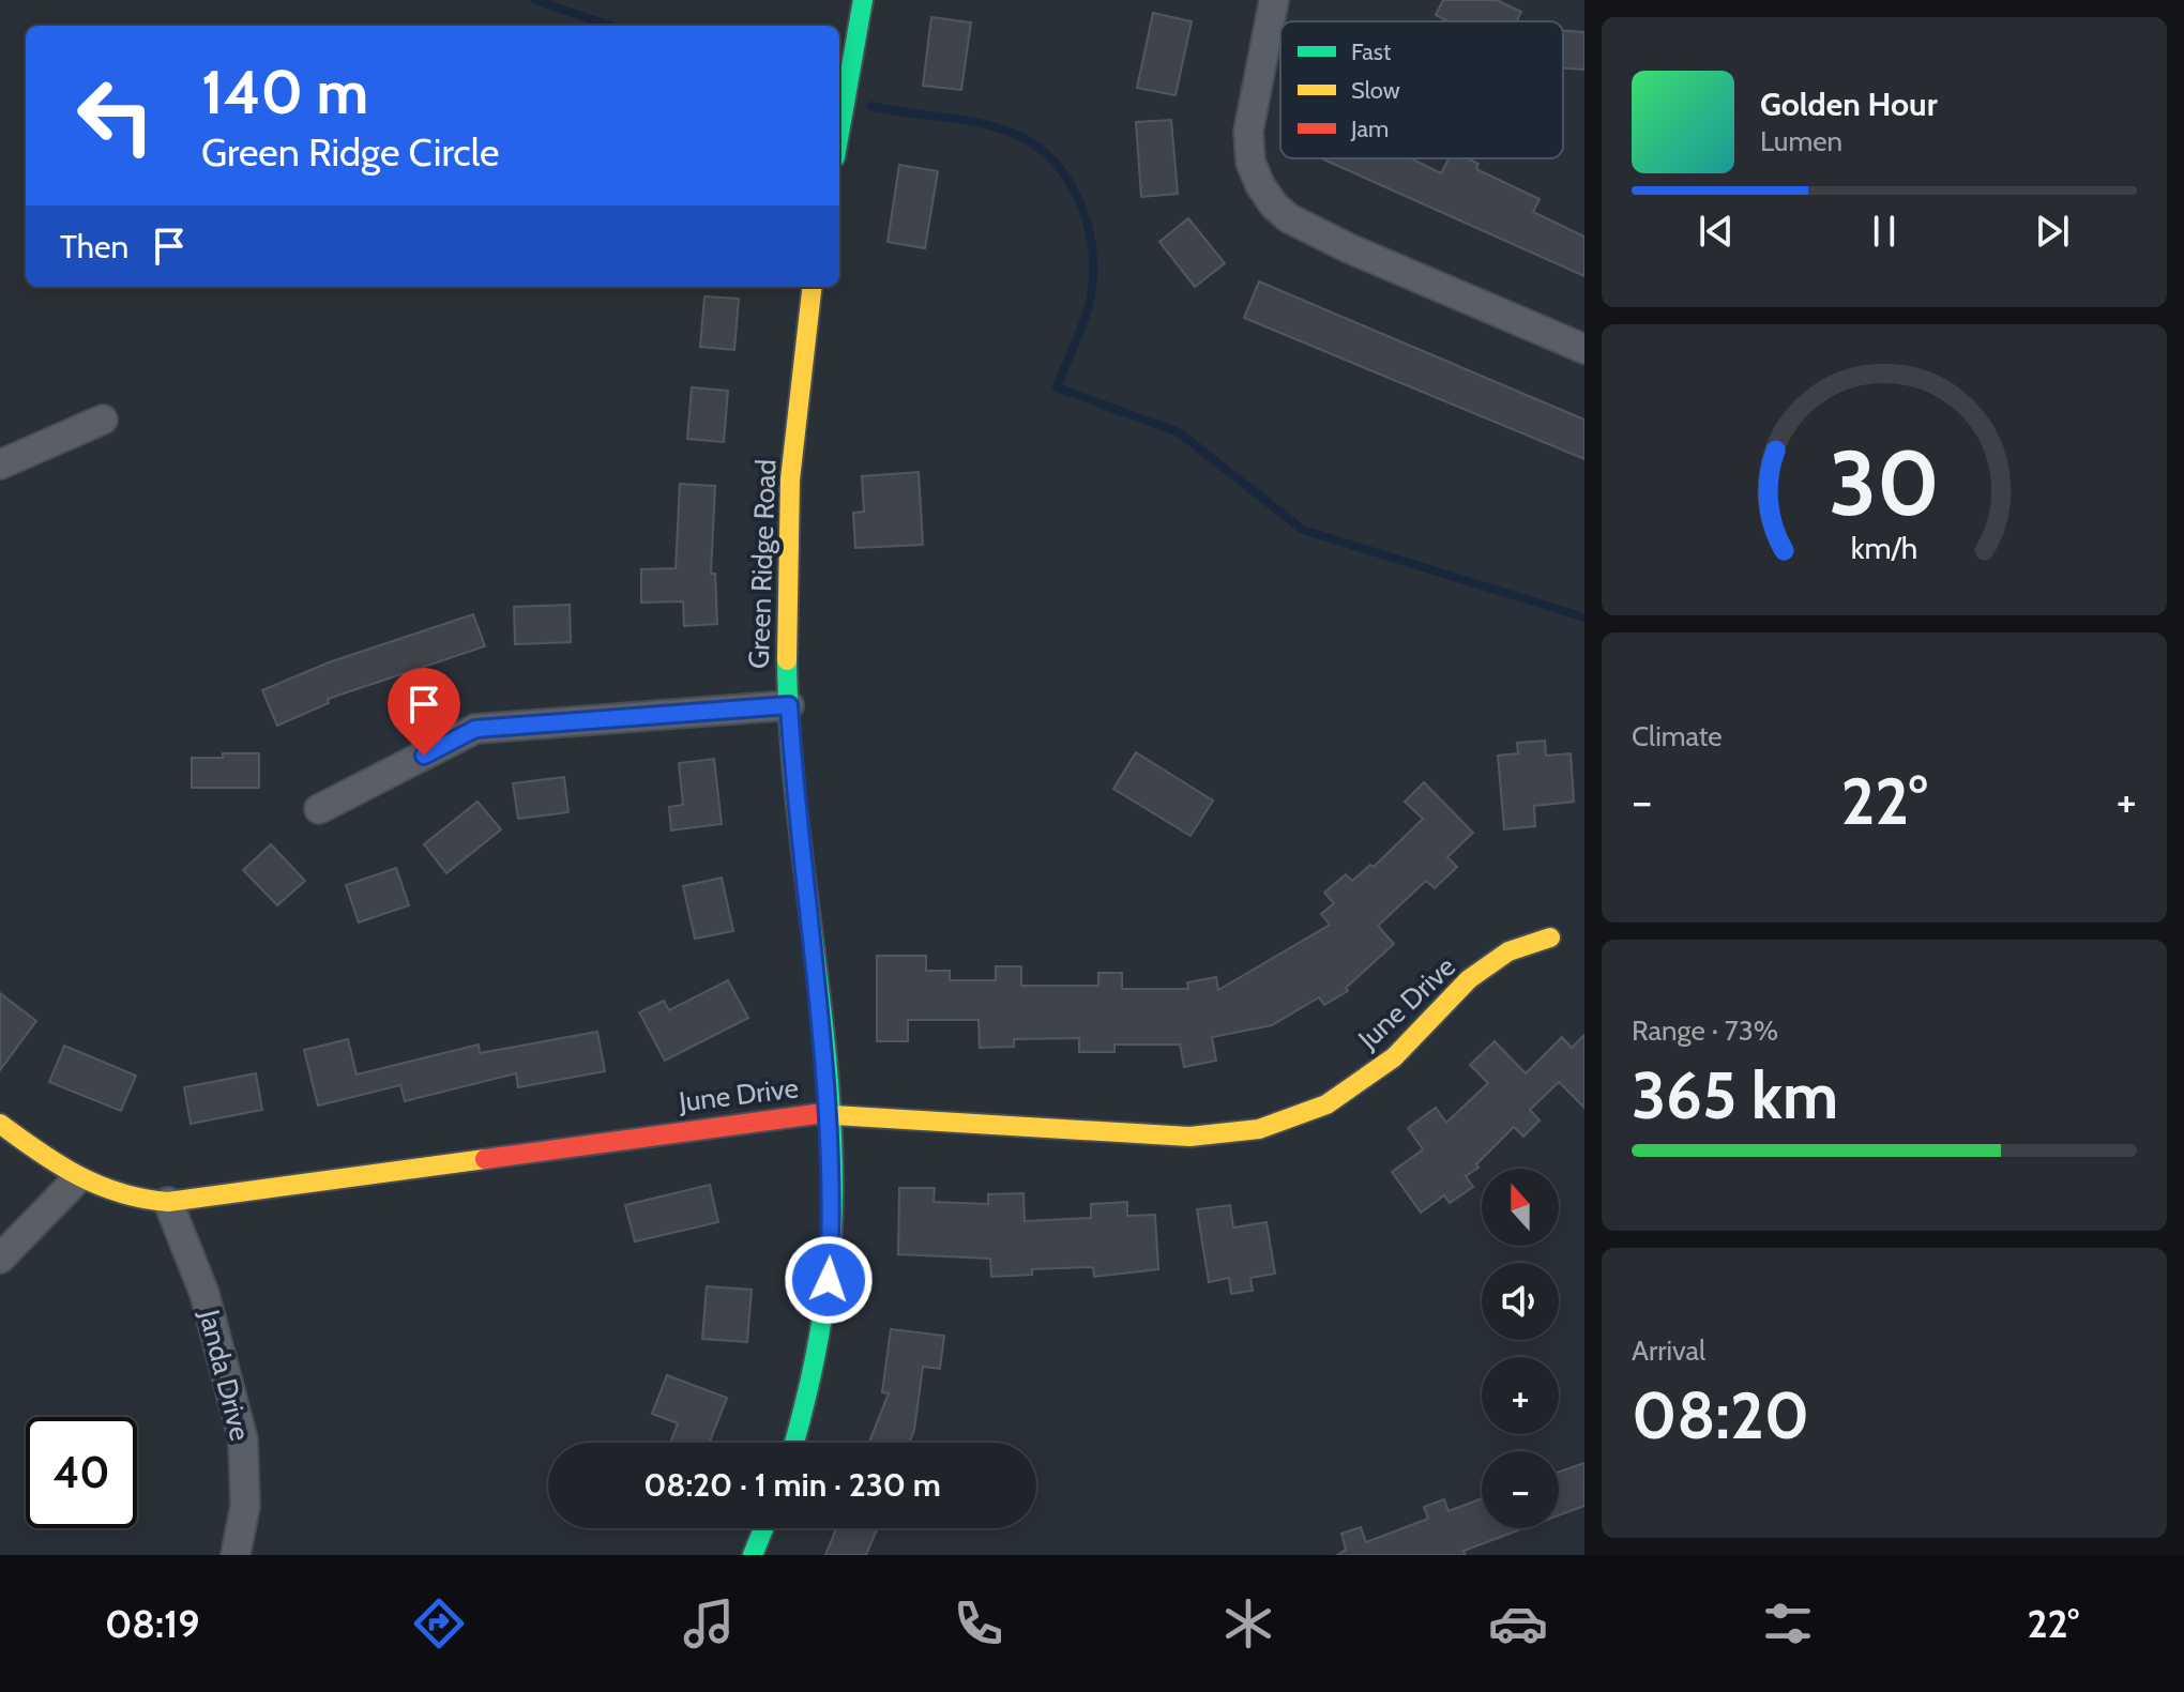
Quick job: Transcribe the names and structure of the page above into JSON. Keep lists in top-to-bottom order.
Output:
{
  "streets": {
    "street": ["Green Ridge Road", "June Drive", "Janda Drive"]
  },
  "crossings": [
    ["Green Ridge Road", "June Drive"],
    ["June Drive", "Janda Drive"]
  ],
  "legend": ["Fast", "Slow", "Jam"],
  "north": "top",
  "page": {
    "turn": ["140 m", "Green Ridge Circle"],
    "song": ["Golden Hour", "Lumen"],
    "then": "Then",
    "tile": [
      "Climate",
      ["Range · 73%", "365 km"],
      ["Arrival", "08:20"]
    ],
    "heat": ["−", "22°", "+"],
    "map_buttons": ["+", "−"],
    "limit": "40",
    "trip": "08:20 · 1 min · 230 m",
    "tabs": ["08:19", "22°"],
    "gauge": ["30", "km/h"]
  }
}
